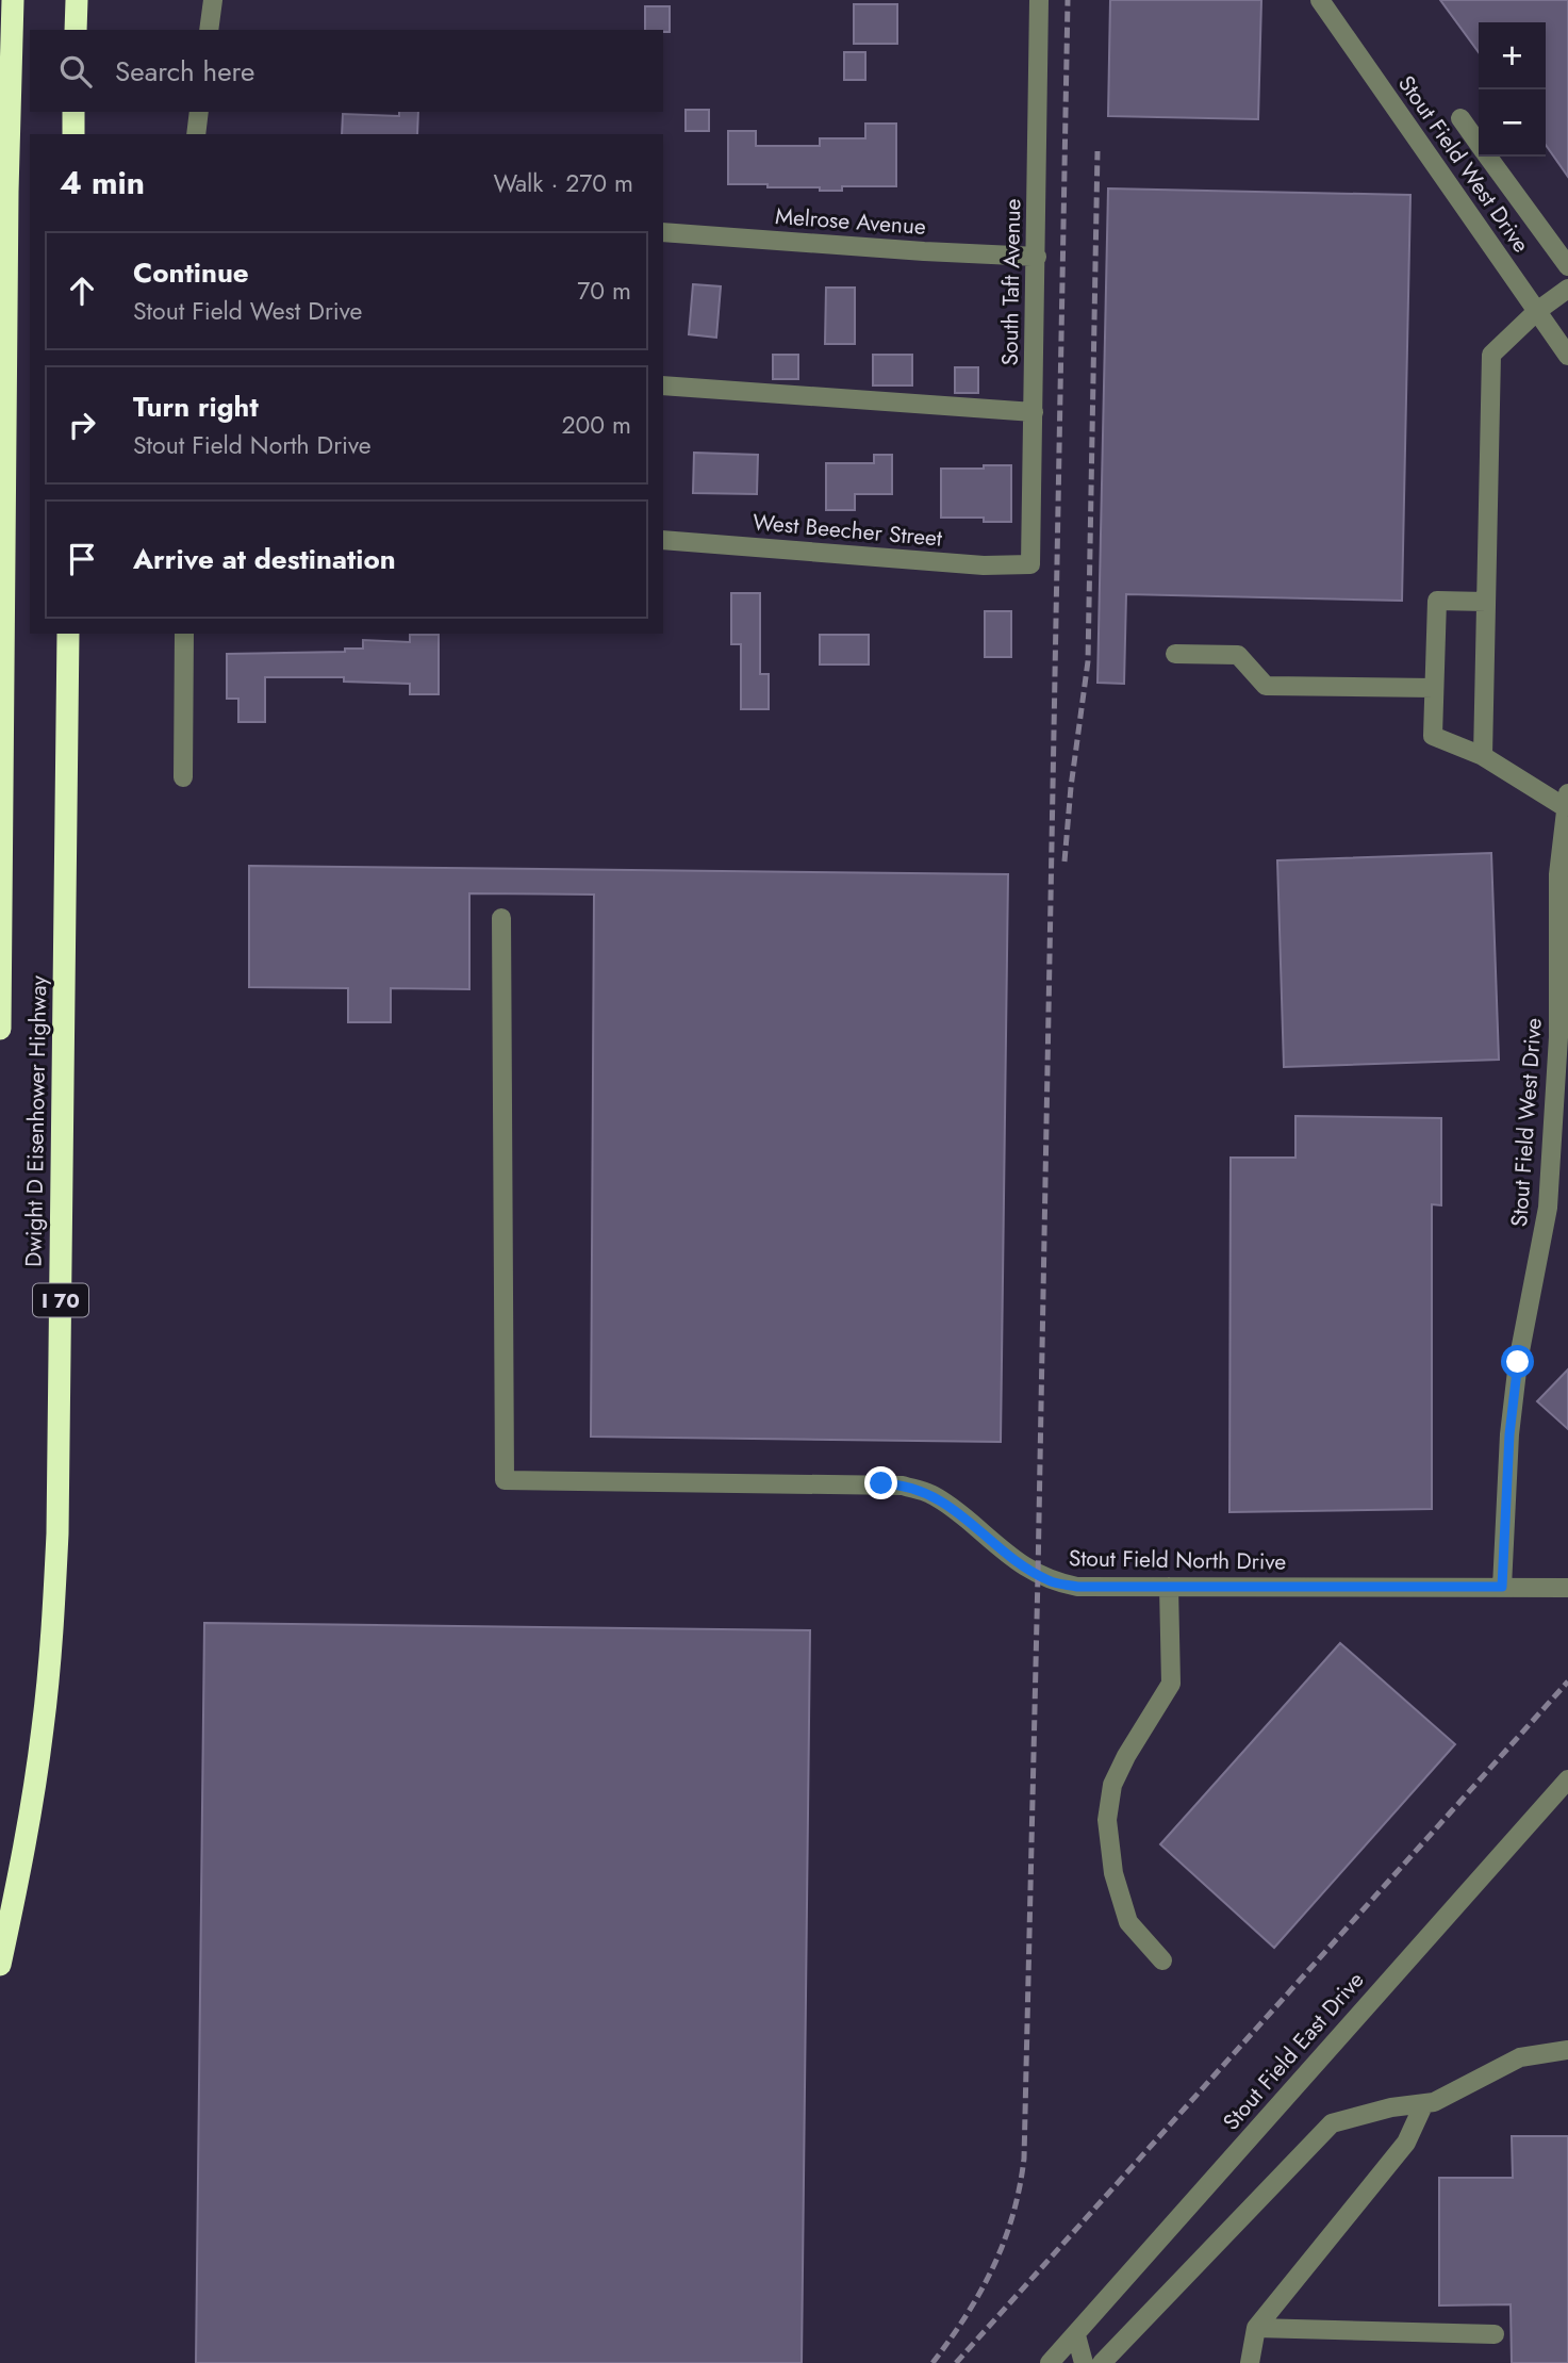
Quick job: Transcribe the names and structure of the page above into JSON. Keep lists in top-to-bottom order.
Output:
{
  "streets": {
    "highway": ["Dwight D Eisenhower Highway", "I 70"],
    "street": [
      "Stout Field West Drive",
      "Melrose Avenue",
      "South Taft Avenue",
      "West Beecher Street",
      "Stout Field North Drive",
      "Stout Field East Drive"
    ]
  },
  "crossings": [
    ["Stout Field West Drive", "Stout Field North Drive"],
    ["Melrose Avenue", "South Taft Avenue"],
    ["South Taft Avenue", "West Beecher Street"]
  ],
  "page": {
    "map_buttons": ["+", "−"],
    "search": "Search here",
    "heading": ["4 min", "Walk · 270 m"],
    "list": [
      ["Continue", "Stout Field West Drive", "70 m"],
      ["Turn right", "Stout Field North Drive", "200 m"],
      "Arrive at destination"
    ]
  }
}
